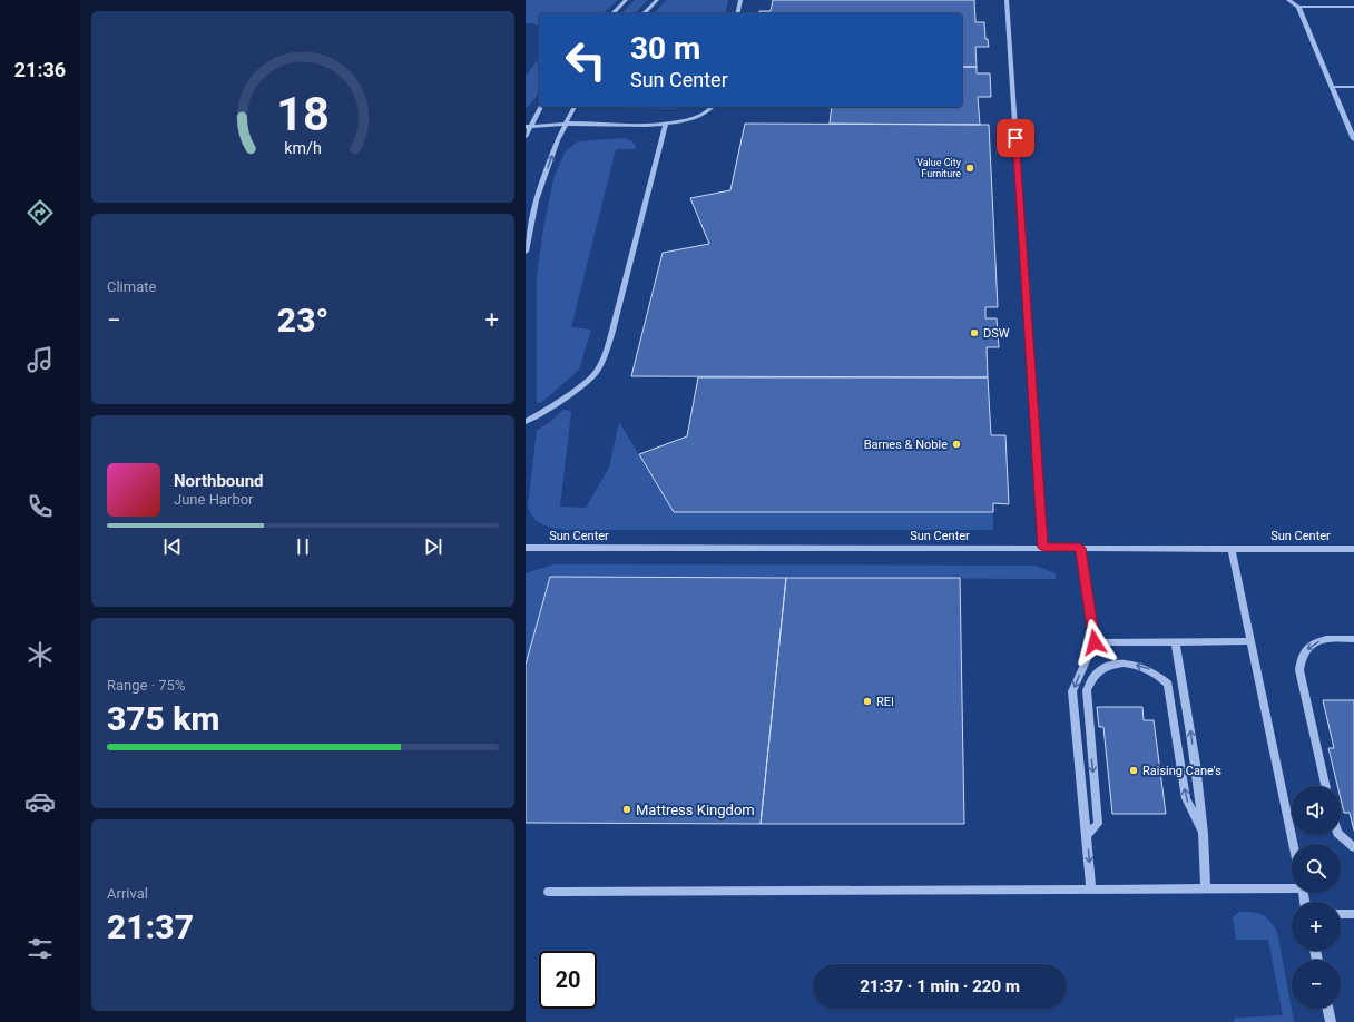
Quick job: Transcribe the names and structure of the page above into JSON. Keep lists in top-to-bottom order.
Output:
{
  "streets": {
    "street": ["Sun Center"]
  },
  "places": [
    "Value City Furniture",
    "DSW",
    "Barnes & Noble",
    "REI",
    "Raising Cane's",
    "Mattress Kingdom"
  ],
  "page": {
    "tabs": "21:36",
    "turn": ["30 m", "Sun Center"],
    "tile": [
      "Climate",
      ["Range · 75%", "375 km"],
      ["Arrival", "21:37"]
    ],
    "heat": ["−", "23°", "+"],
    "song": ["Northbound", "June Harbor"],
    "map_buttons": ["+", "−"],
    "limit": "20",
    "trip": "21:37 · 1 min · 220 m",
    "gauge": ["18", "km/h"]
  }
}
